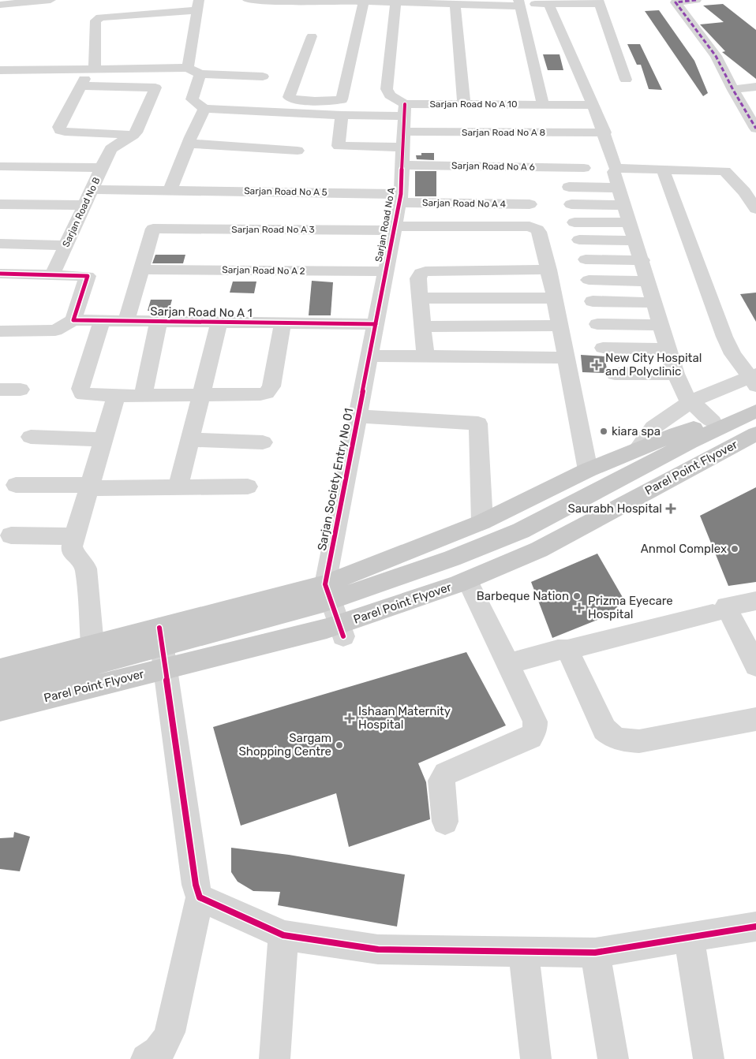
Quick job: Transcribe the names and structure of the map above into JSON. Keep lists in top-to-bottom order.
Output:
{
  "streets": {
    "main road": ["Parel Point Flyover"],
    "street": [
      "Sarjan Road No A 10",
      "Sarjan Road No A 8",
      "Sarjan Road No A 6",
      "Sarjan Road No A 5",
      "Sarjan Road No A 4",
      "Sarjan Road No B",
      "Sarjan Road No A",
      "Sarjan Road No A 3",
      "Sarjan Road No A 2",
      "Sarjan Road No A 1",
      "Sarjan Society Entry No 01"
    ]
  },
  "crossings": [
    ["Sarjan Road No A 10", "Sarjan Road No A 8"],
    ["Sarjan Road No A 10", "Sarjan Road No A"],
    ["Sarjan Road No A 8", "Sarjan Road No A"],
    ["Sarjan Road No A 6", "Sarjan Road No A"],
    ["Sarjan Road No A 5", "Sarjan Road No A 4"],
    ["Sarjan Road No A 5", "Sarjan Road No B"],
    ["Sarjan Road No A 5", "Sarjan Road No A"],
    ["Sarjan Road No A 4", "Sarjan Road No A"],
    ["Sarjan Road No A", "Sarjan Road No A 3"],
    ["Sarjan Road No A", "Sarjan Road No A 2"],
    ["Sarjan Road No A", "Sarjan Road No A 1"],
    ["Sarjan Road No A", "Sarjan Society Entry No 01"],
    ["Sarjan Road No A 3", "Sarjan Road No A 2"],
    ["Sarjan Road No A 1", "Sarjan Society Entry No 01"]
  ],
  "places": {
    "health": [
      "New City Hospital and Polyclinic",
      "Saurabh Hospital",
      "Prizma Eyecare Hospital",
      "Ishaan Maternity Hospital"
    ],
    "other": [
      "kiara spa",
      "Anmol Complex",
      "Barbeque Nation",
      "Sargam Shopping Centre"
    ]
  }
}
